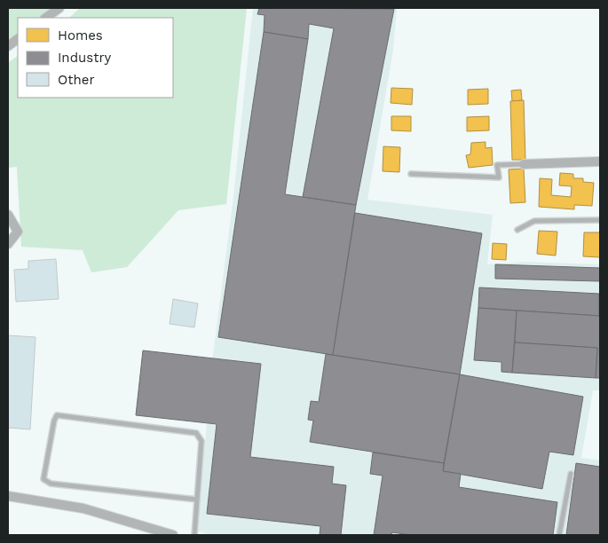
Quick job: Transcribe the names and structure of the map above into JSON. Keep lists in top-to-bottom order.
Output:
{
  "legend": ["Homes", "Industry", "Other"]
}
